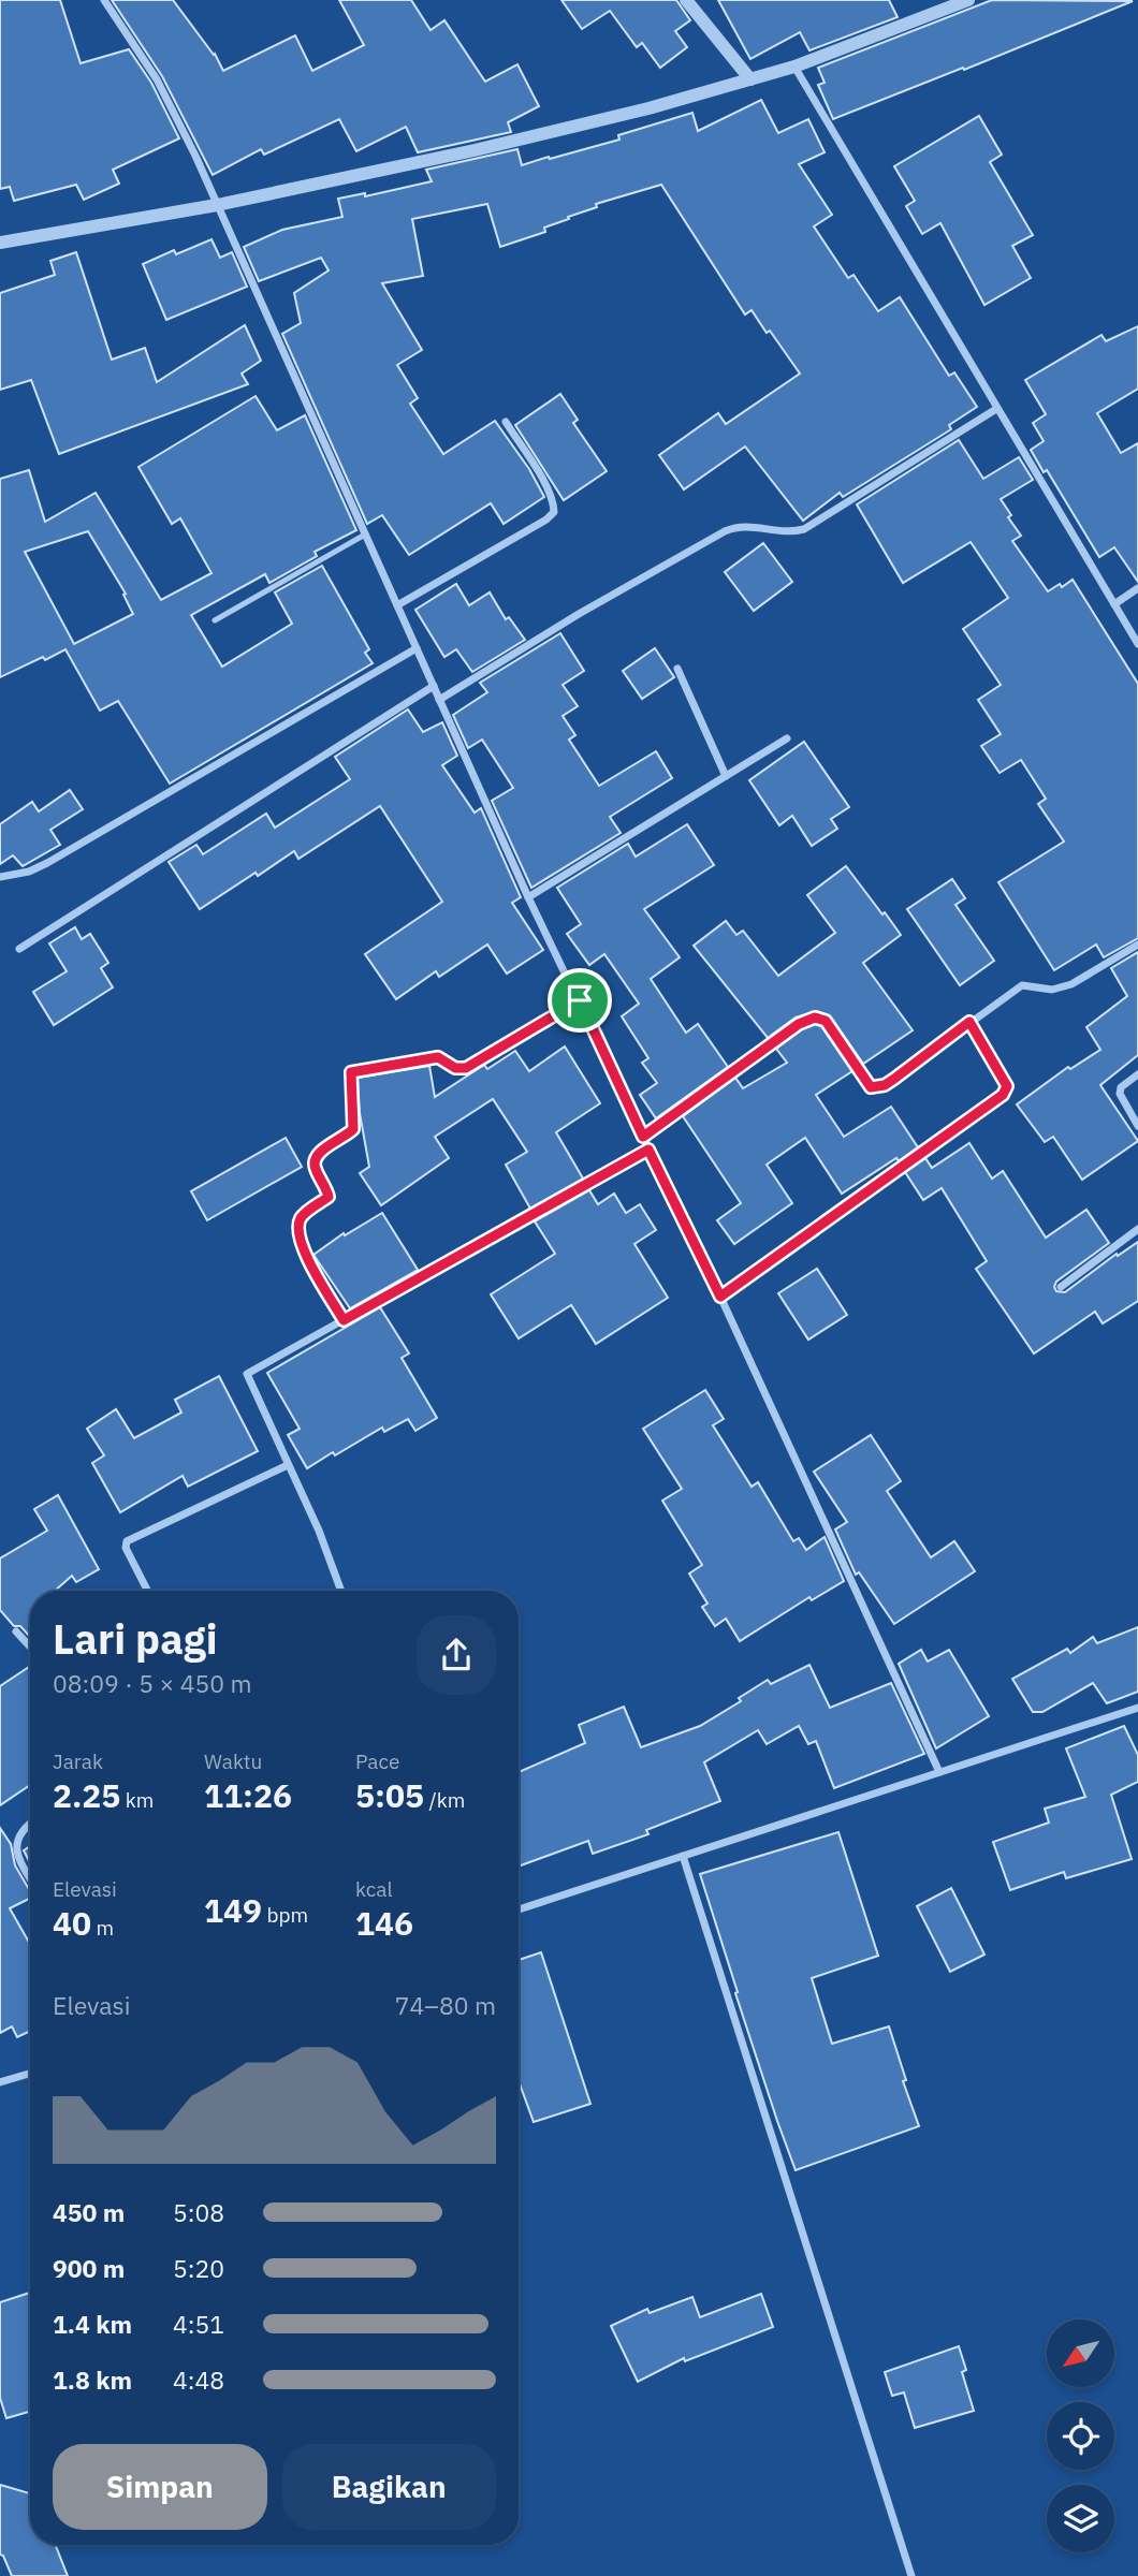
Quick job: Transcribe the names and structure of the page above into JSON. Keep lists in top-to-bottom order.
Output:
{
  "north": "bottom left",
  "page": {
    "heading": ["Lari pagi", "08:09 · 5 × 450 m"],
    "stats": [
      ["Jarak", "2.25 km"],
      ["Waktu", "11:26"],
      ["Pace", "5:05 /km"],
      ["Elevasi", "40 m"],
      ["149 bpm"],
      ["kcal", "146"]
    ],
    "chart": ["Elevasi", "74–80 m"],
    "list": [
      {
        "name": "450 m",
        "note": "5:08"
      },
      {
        "name": "900 m",
        "note": "5:20"
      },
      {
        "name": "1.4 km",
        "note": "4:51"
      },
      {
        "name": "1.8 km",
        "note": "4:48"
      }
    ],
    "buttons": ["Simpan", "Bagikan"]
  }
}
